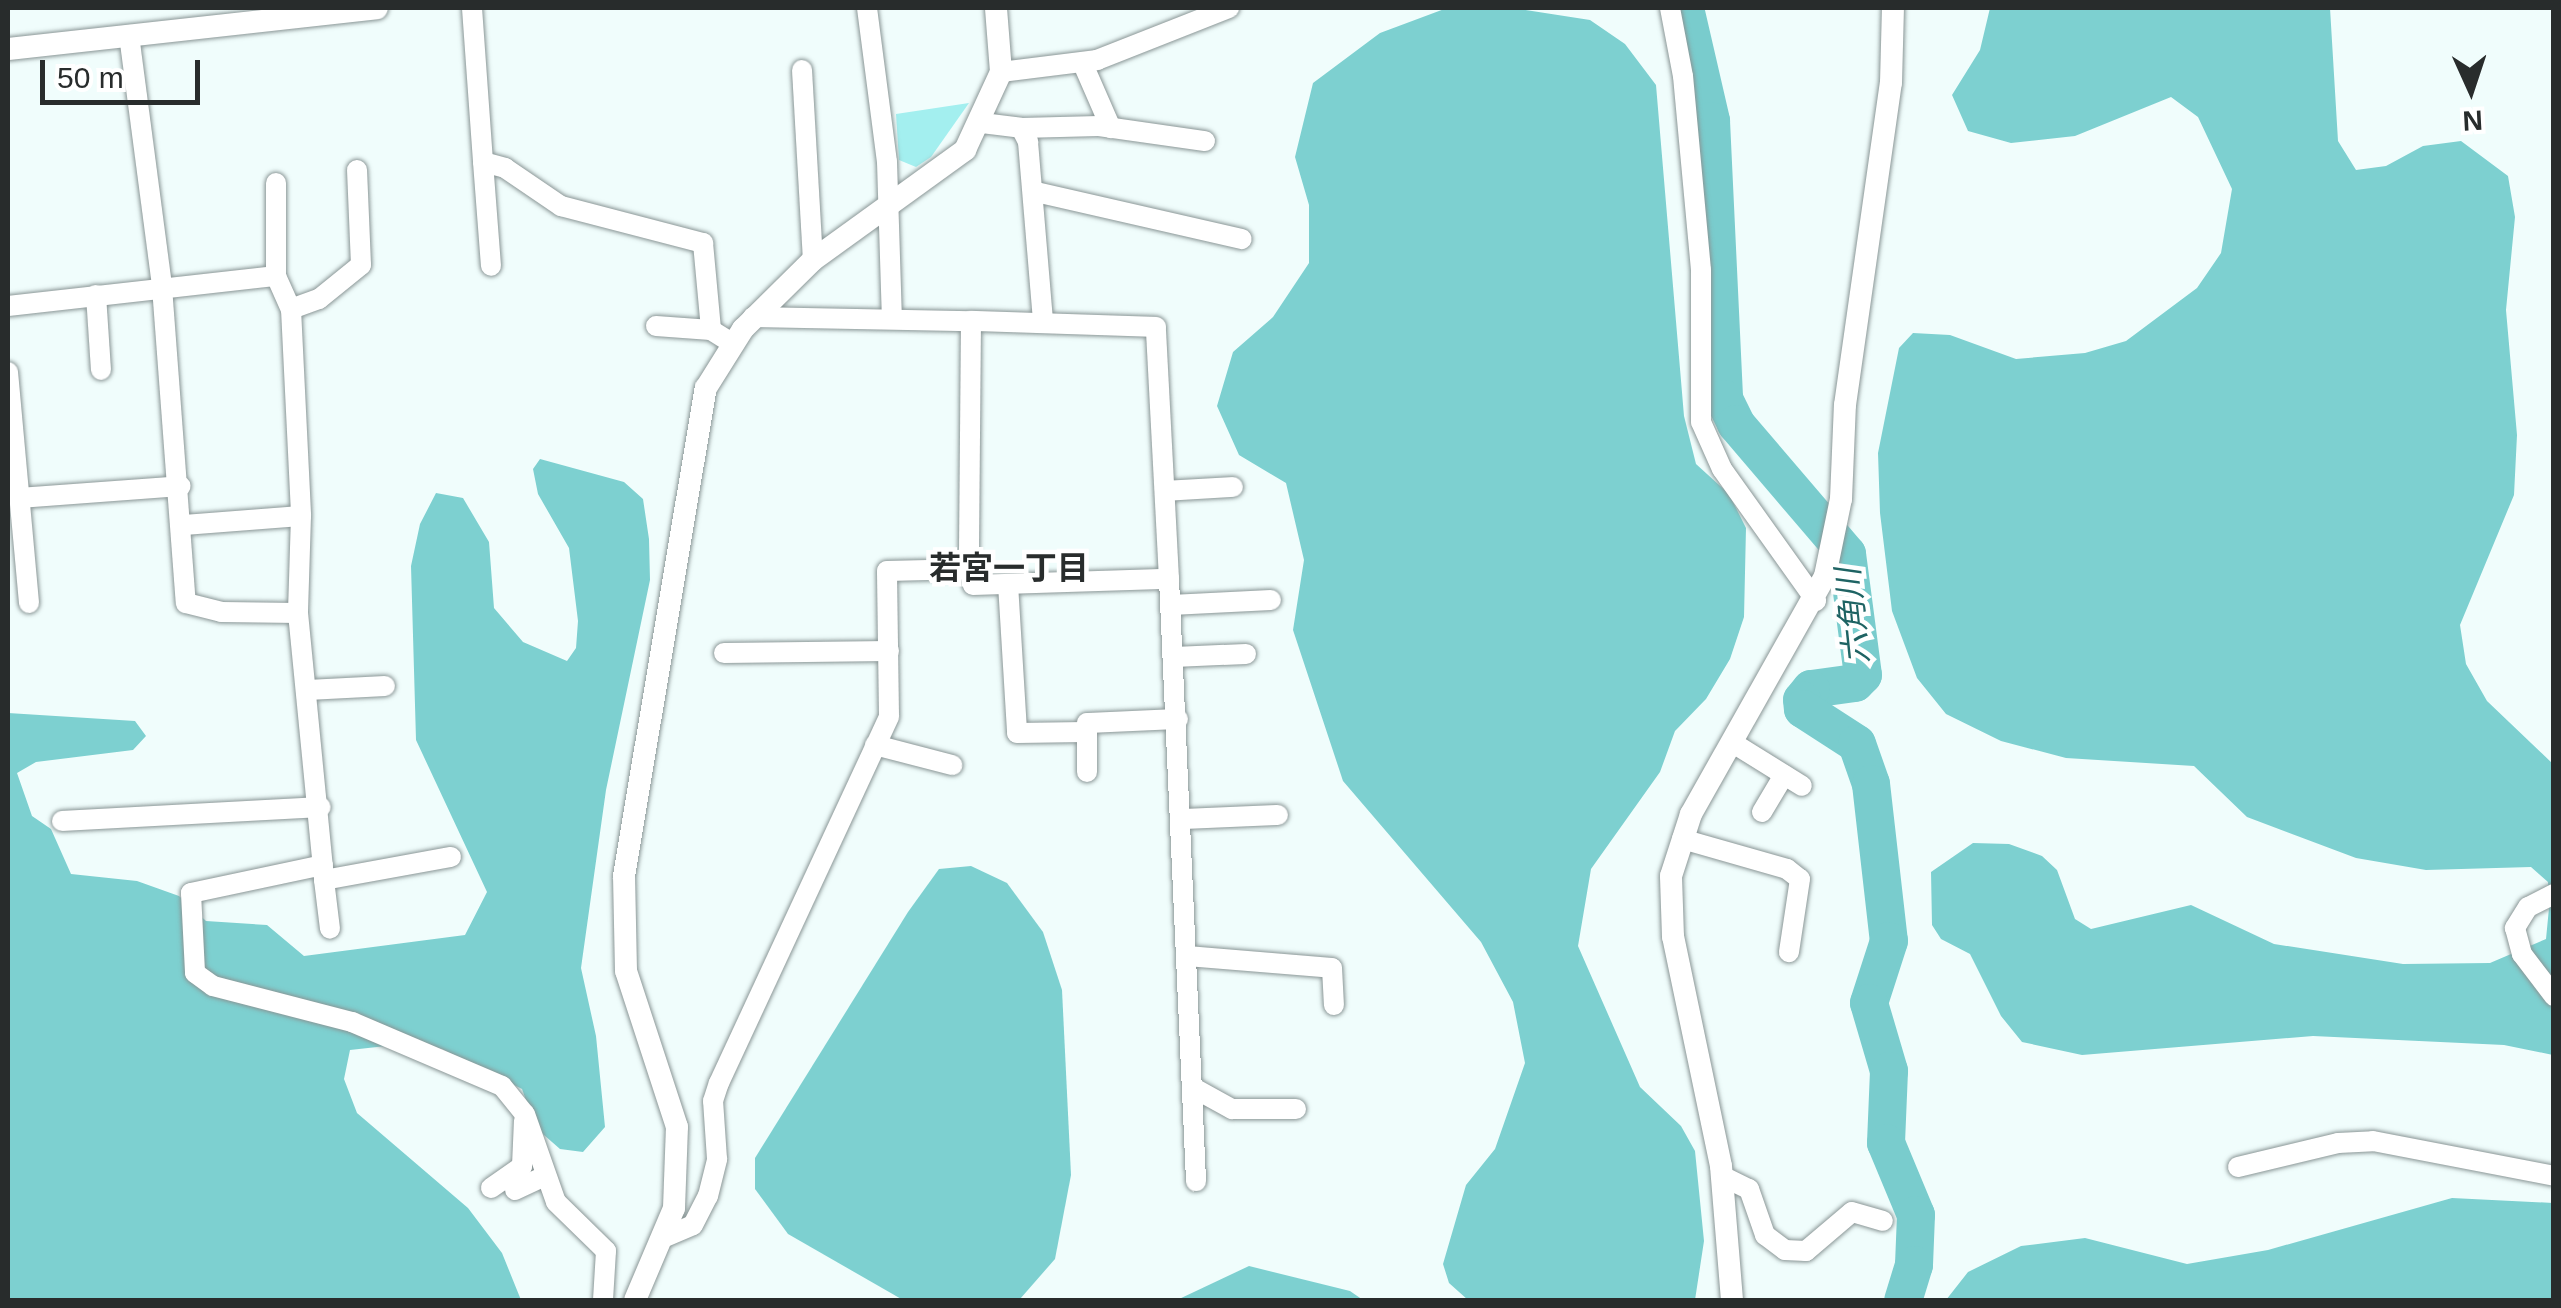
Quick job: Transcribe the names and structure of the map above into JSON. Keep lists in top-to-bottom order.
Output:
{
  "districts": ["若宮一丁目"],
  "water": ["六角川"],
  "scale_bar": "50 m",
  "north": "bottom"
}
